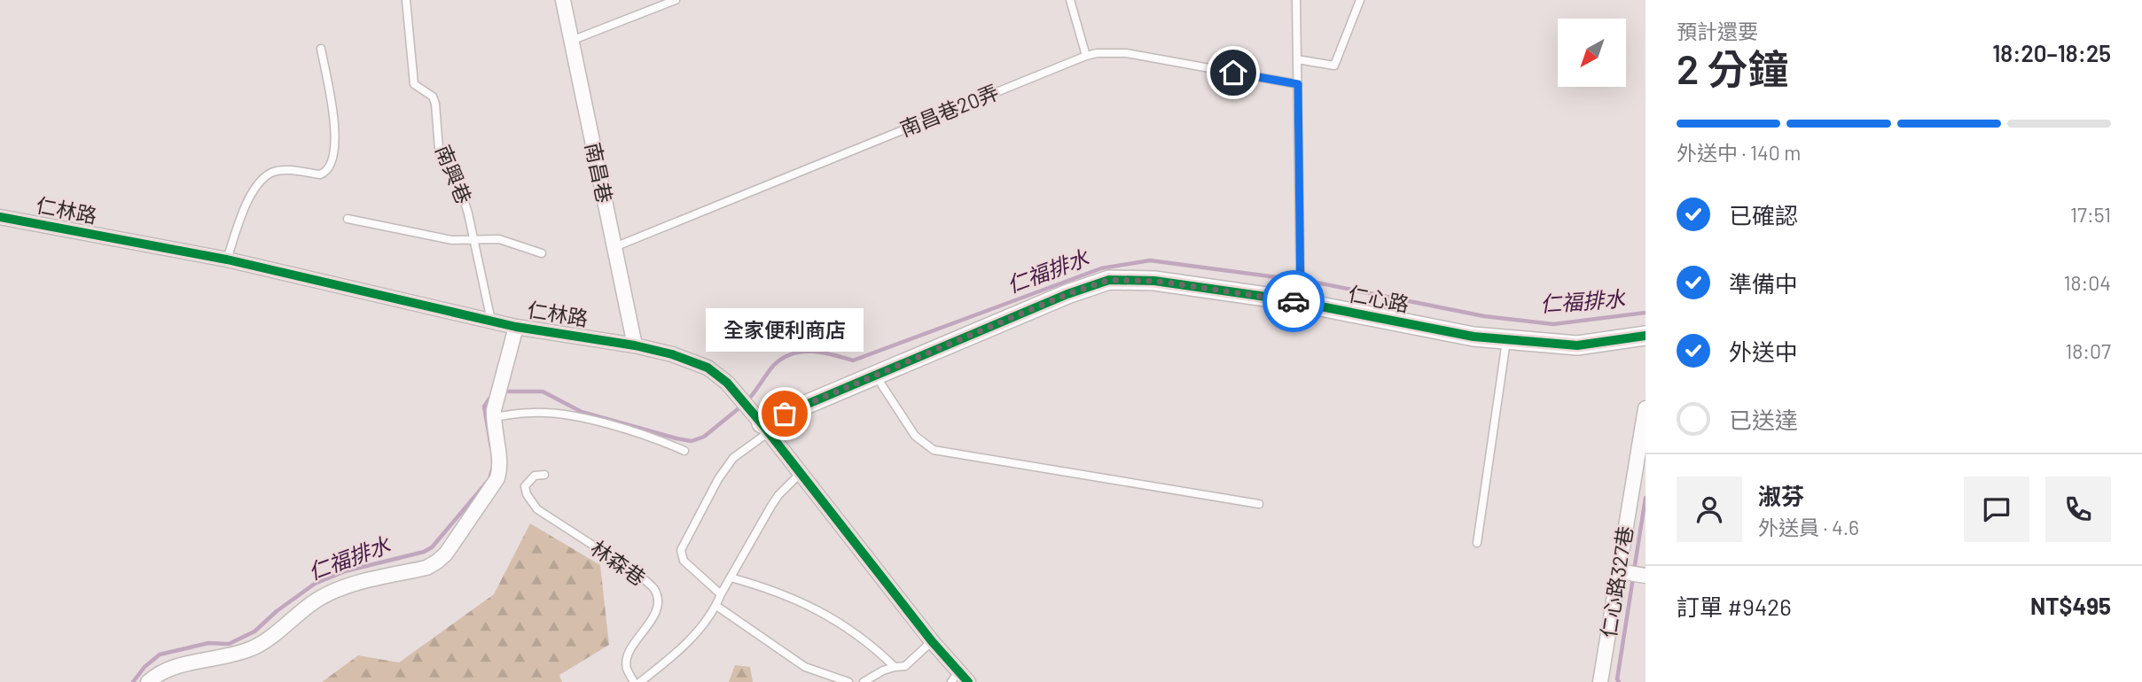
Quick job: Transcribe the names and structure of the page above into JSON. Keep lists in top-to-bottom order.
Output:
{
  "streets": {
    "street": [
      "南昌巷",
      "仁林路",
      "仁心路",
      "仁心路327巷"
    ],
    "lane": ["南昌巷20弄", "南興巷", "林森巷"]
  },
  "crossings": [
    ["南昌巷20弄", "南昌巷"],
    ["南昌巷", "仁林路"],
    ["南興巷", "仁林路"],
    ["仁林路", "仁心路"]
  ],
  "water": ["仁福排水"],
  "places": ["全家便利商店"],
  "north": "bottom left",
  "page": {
    "heading": ["2 分鐘", "預計還要", "18:20–18:25"],
    "panel": [
      "淑芬",
      "外送員 · 4.6",
      "訂單 #9426",
      "NT$495"
    ],
    "bar": "外送中 · 140 m",
    "list": [
      ["已確認", "17:51"],
      ["準備中", "18:04"],
      ["外送中", "18:07"],
      "已送達"
    ],
    "bubble": "全家便利商店"
  }
}
